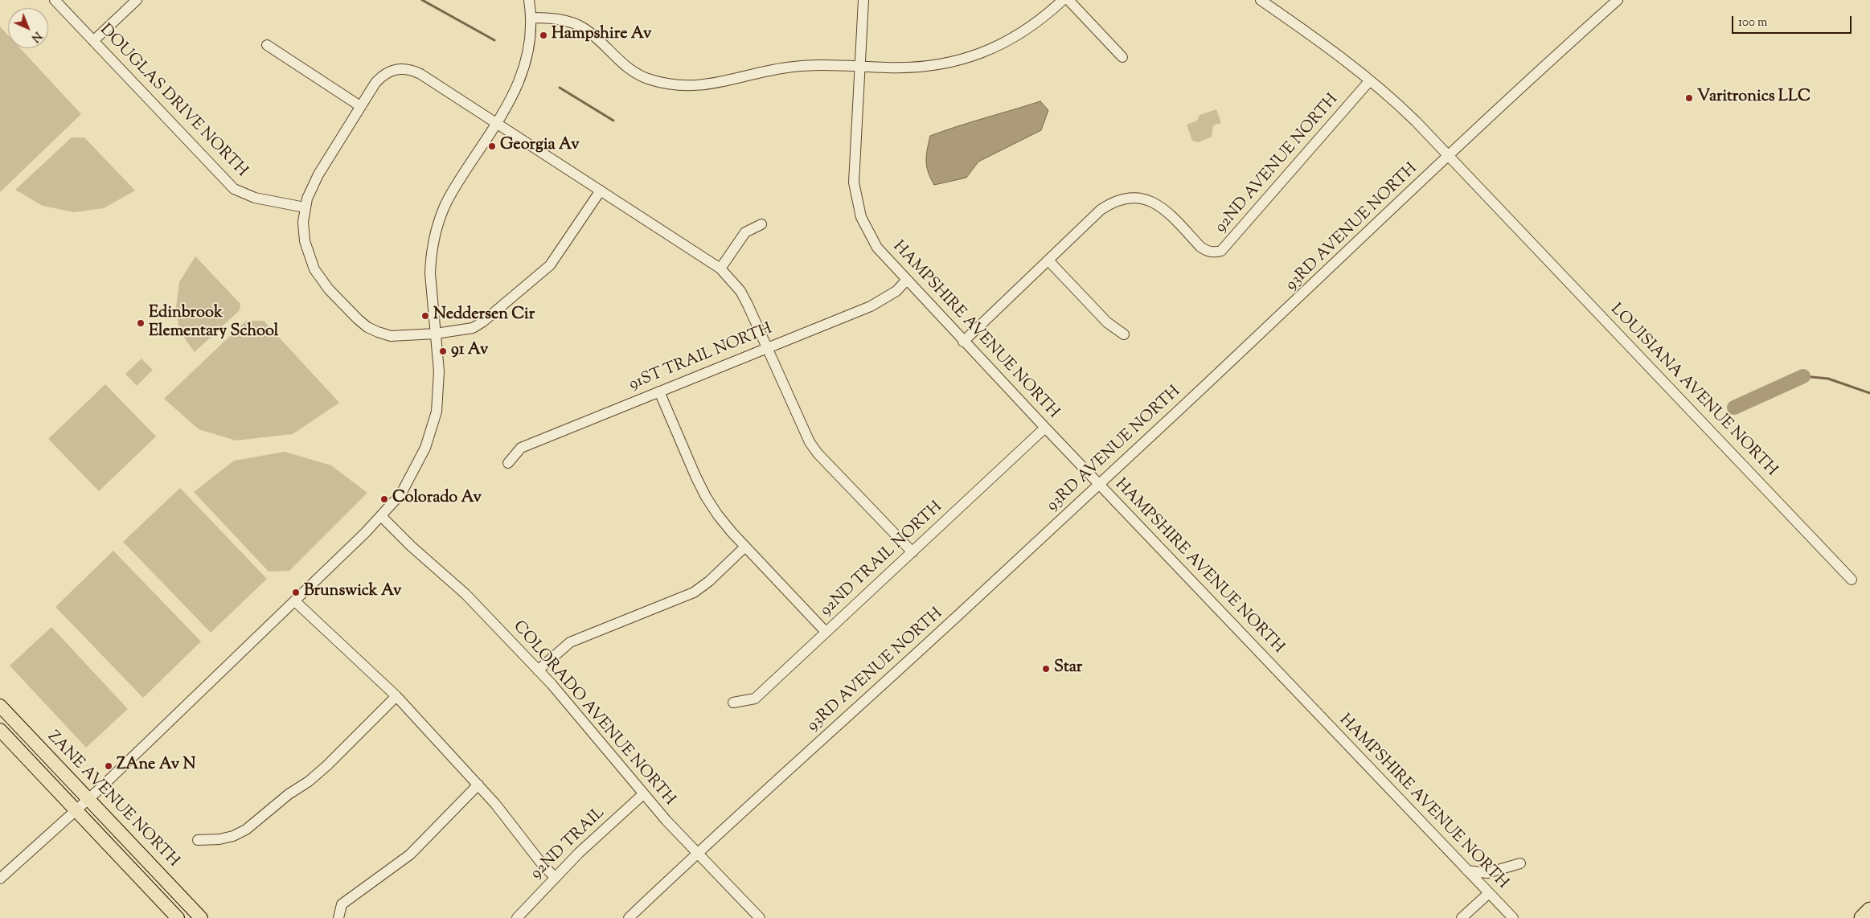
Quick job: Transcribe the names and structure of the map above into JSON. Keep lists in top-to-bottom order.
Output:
{
  "streets": {
    "main road": ["ZANE AVENUE NORTH"],
    "street": [
      "DOUGLAS DRIVE NORTH",
      "92ND AVENUE NORTH",
      "93RD AVENUE NORTH",
      "HAMPSHIRE AVENUE NORTH",
      "91ST TRAIL NORTH",
      "LOUISIANA AVENUE NORTH",
      "92ND TRAIL NORTH",
      "COLORADO AVENUE NORTH",
      "92ND TRAIL"
    ]
  },
  "crossings": [
    ["92ND AVENUE NORTH", "HAMPSHIRE AVENUE NORTH"],
    ["93RD AVENUE NORTH", "HAMPSHIRE AVENUE NORTH"],
    ["93RD AVENUE NORTH", "LOUISIANA AVENUE NORTH"],
    ["93RD AVENUE NORTH", "COLORADO AVENUE NORTH"],
    ["HAMPSHIRE AVENUE NORTH", "91ST TRAIL NORTH"],
    ["HAMPSHIRE AVENUE NORTH", "92ND TRAIL NORTH"],
    ["COLORADO AVENUE NORTH", "92ND TRAIL"]
  ],
  "places": [
    "Hampshire Av",
    "Varitronics LLC",
    "Georgia Av",
    "Neddersen Cir",
    "Edinbrook Elementary School",
    "91 Av",
    "Colorado Av",
    "Brunswick Av",
    "Star",
    "ZAne Av N"
  ],
  "scale_bar": "100 m",
  "north": "bottom right"
}
